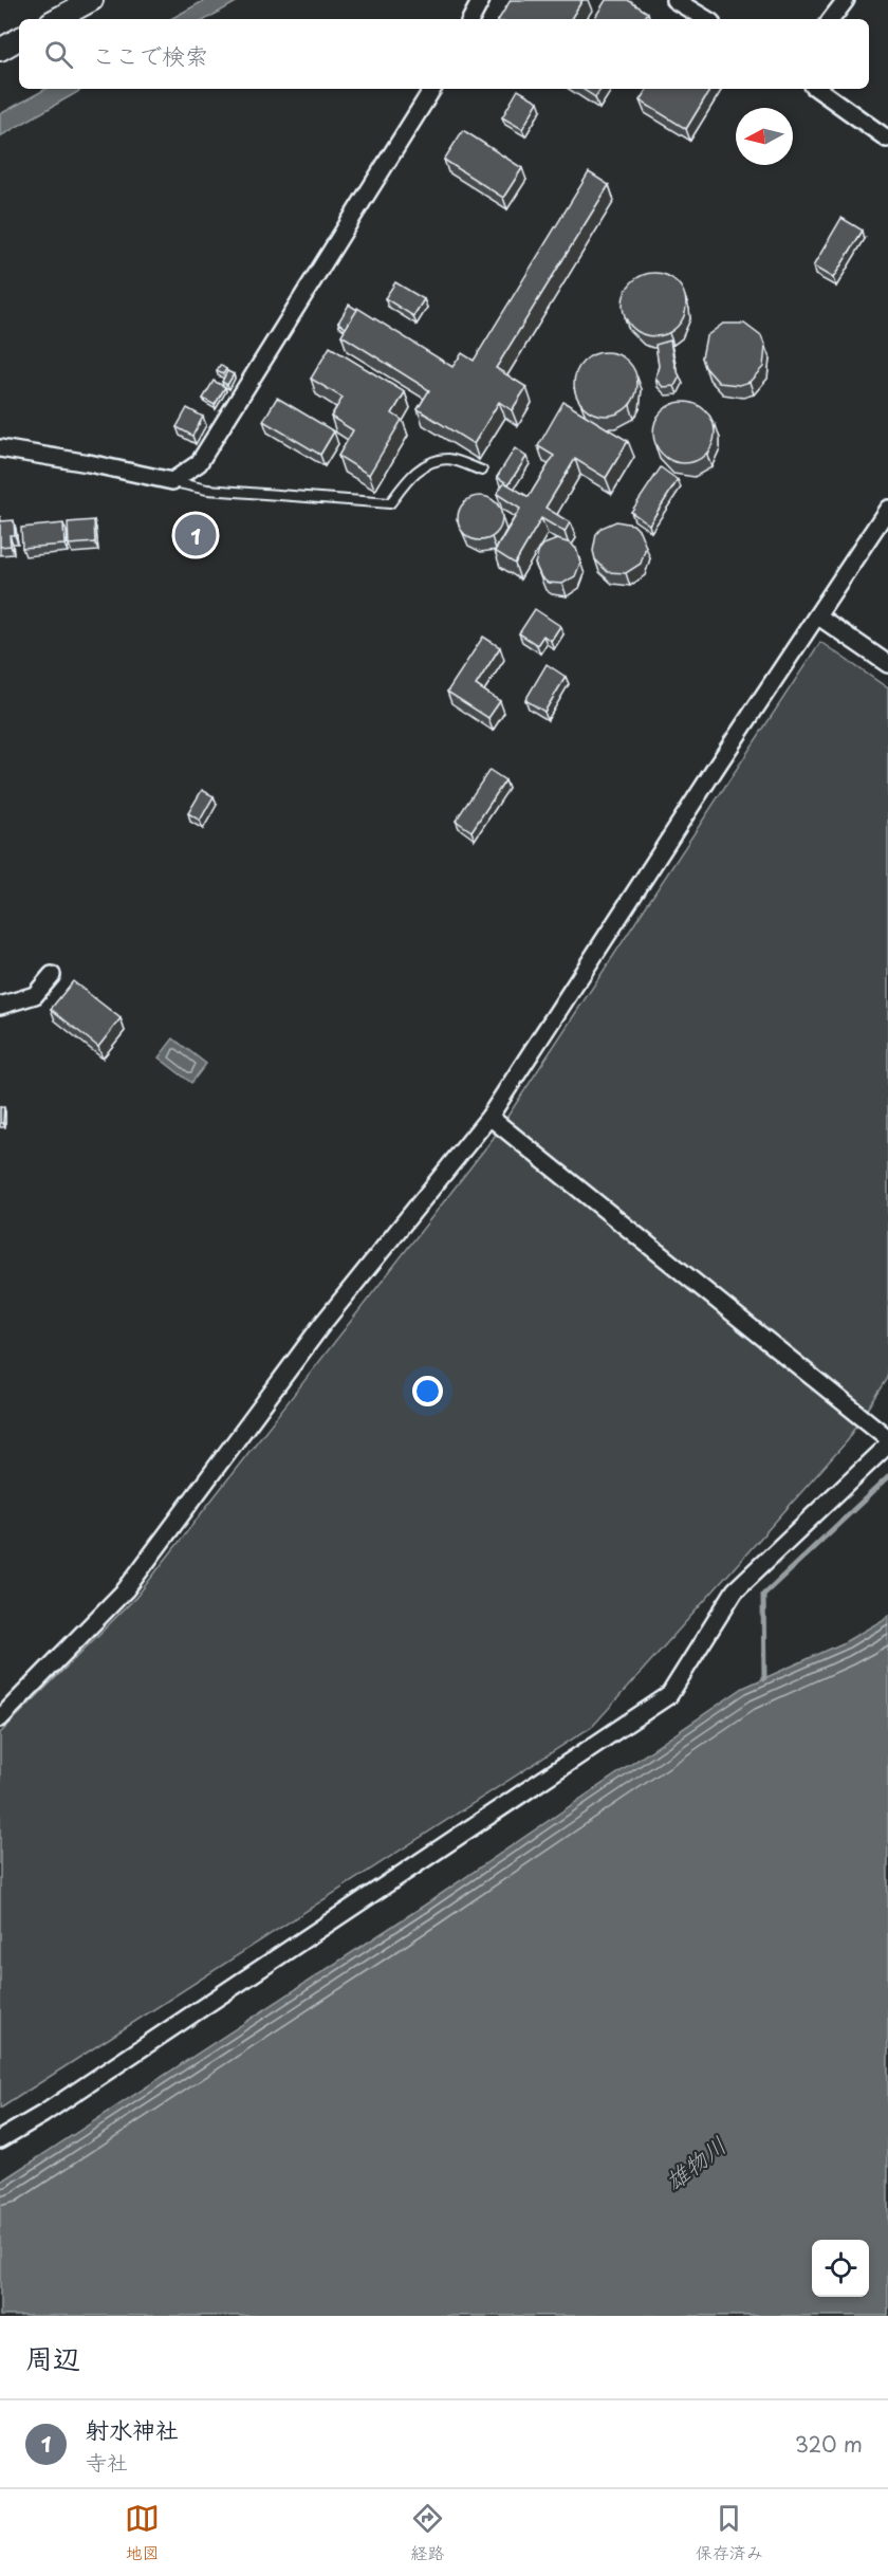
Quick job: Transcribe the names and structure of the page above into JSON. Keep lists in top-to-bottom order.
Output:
{
  "water": ["雄物川"],
  "north": "left",
  "page": {
    "search": "ここで検索",
    "pins": "1",
    "heading": "周辺",
    "list": [
      {
        "mark": "1",
        "name": "射水神社",
        "note": "寺社",
        "value": "320 m"
      }
    ],
    "nav": ["地図", "経路", "保存済み"]
  }
}
